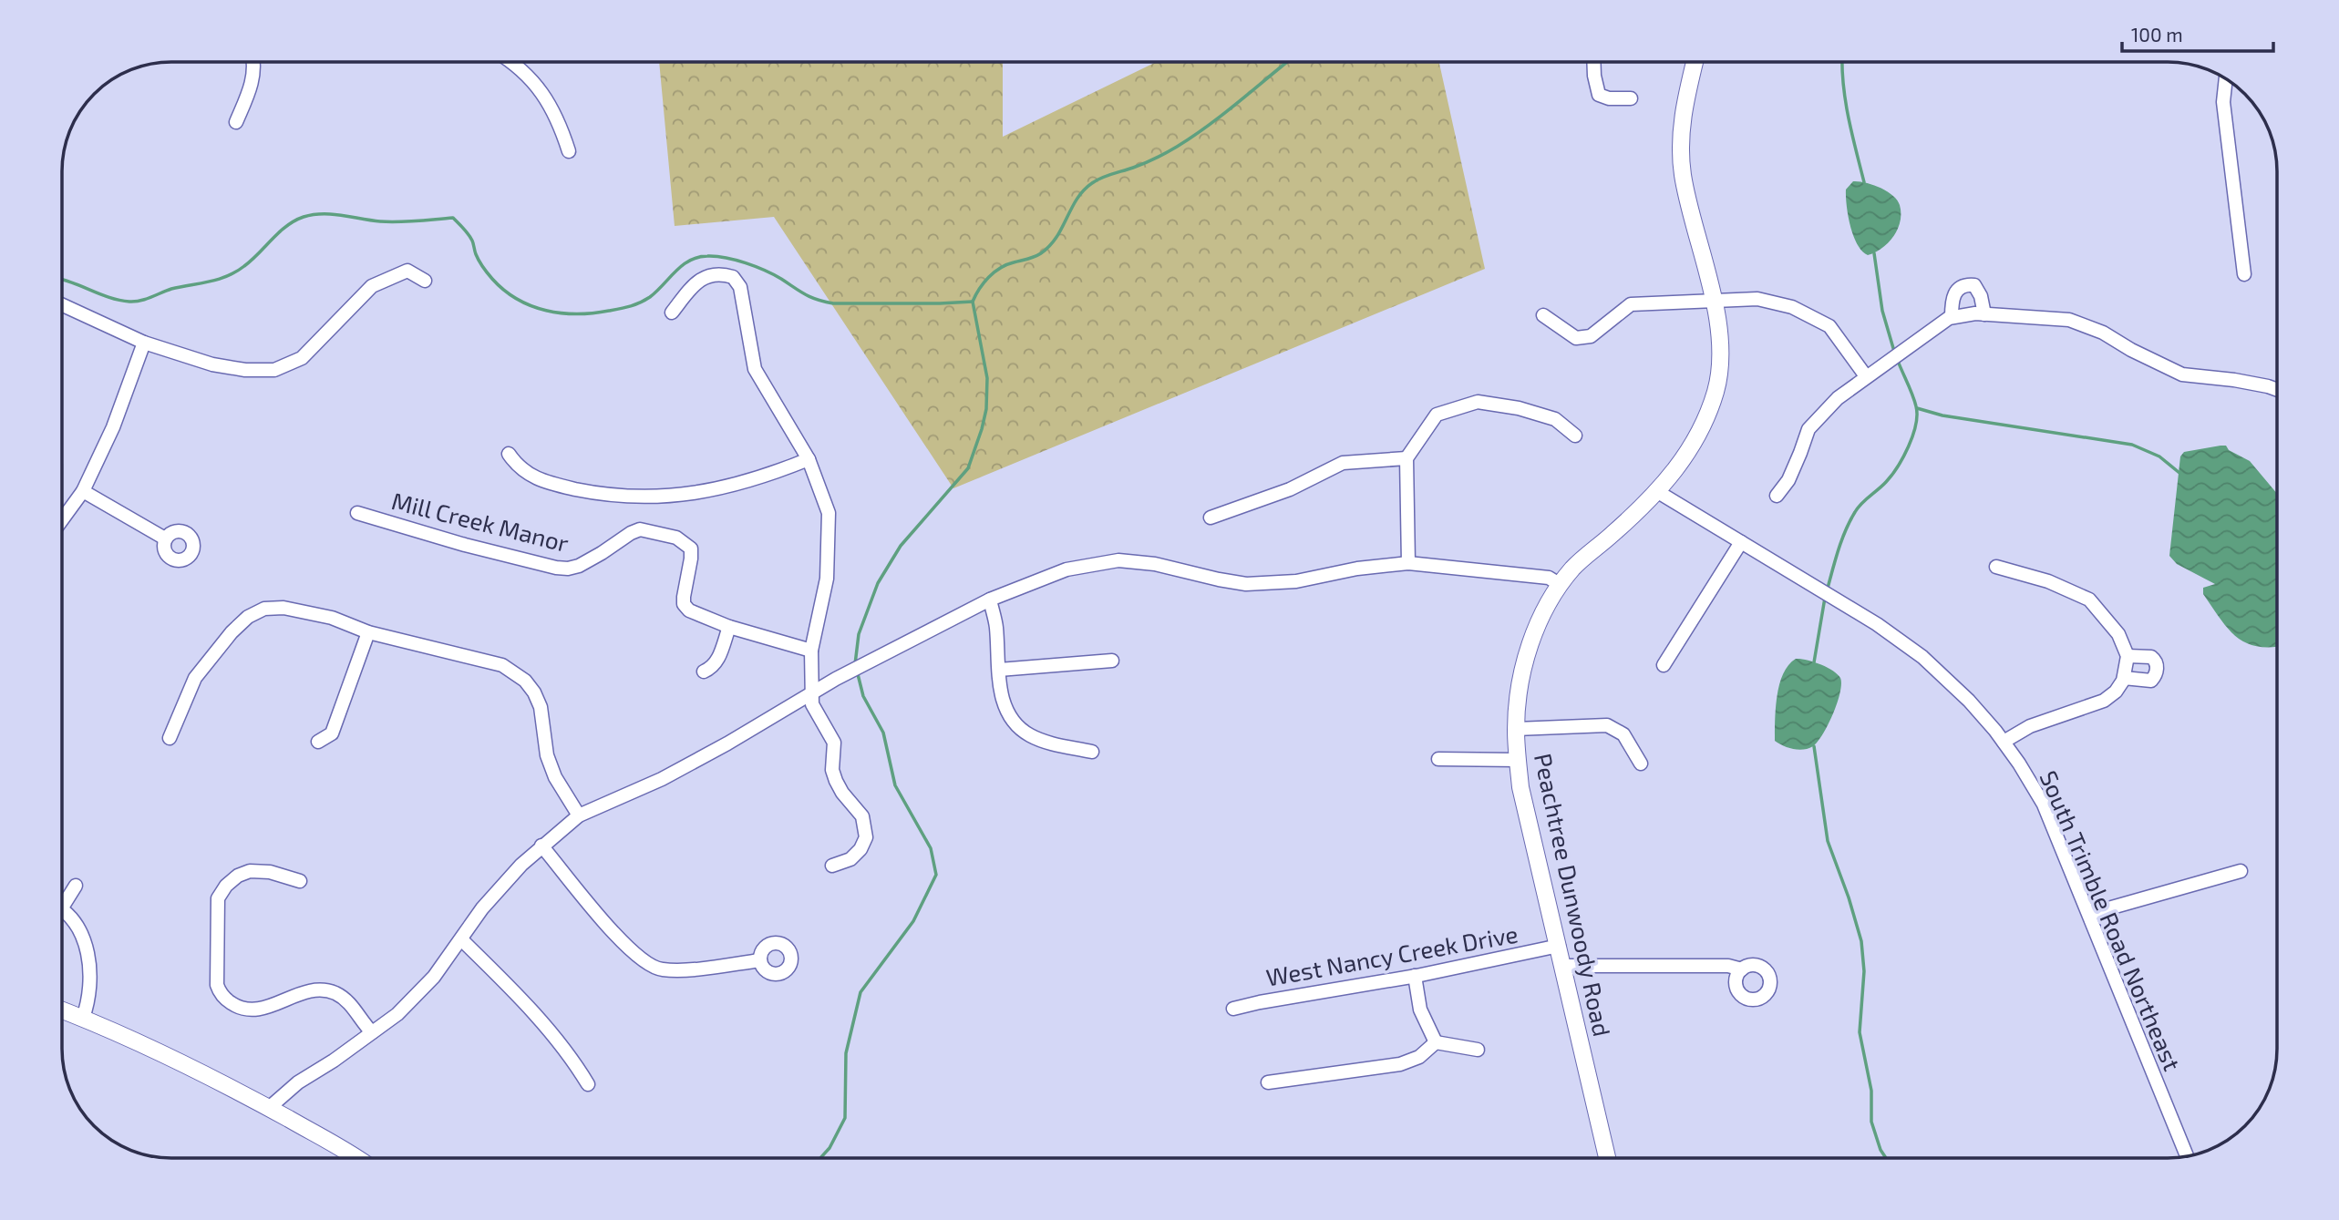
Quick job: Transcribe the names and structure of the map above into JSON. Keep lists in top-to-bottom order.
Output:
{
  "streets": {
    "main road": ["Peachtree Dunwoody Road"],
    "street": ["Mill Creek Manor", "South Trimble Road Northeast", "West Nancy Creek Drive"]
  },
  "crossings": [
    ["Peachtree Dunwoody Road", "South Trimble Road Northeast"],
    ["Peachtree Dunwoody Road", "West Nancy Creek Drive"]
  ],
  "scale_bar": "100 m"
}
